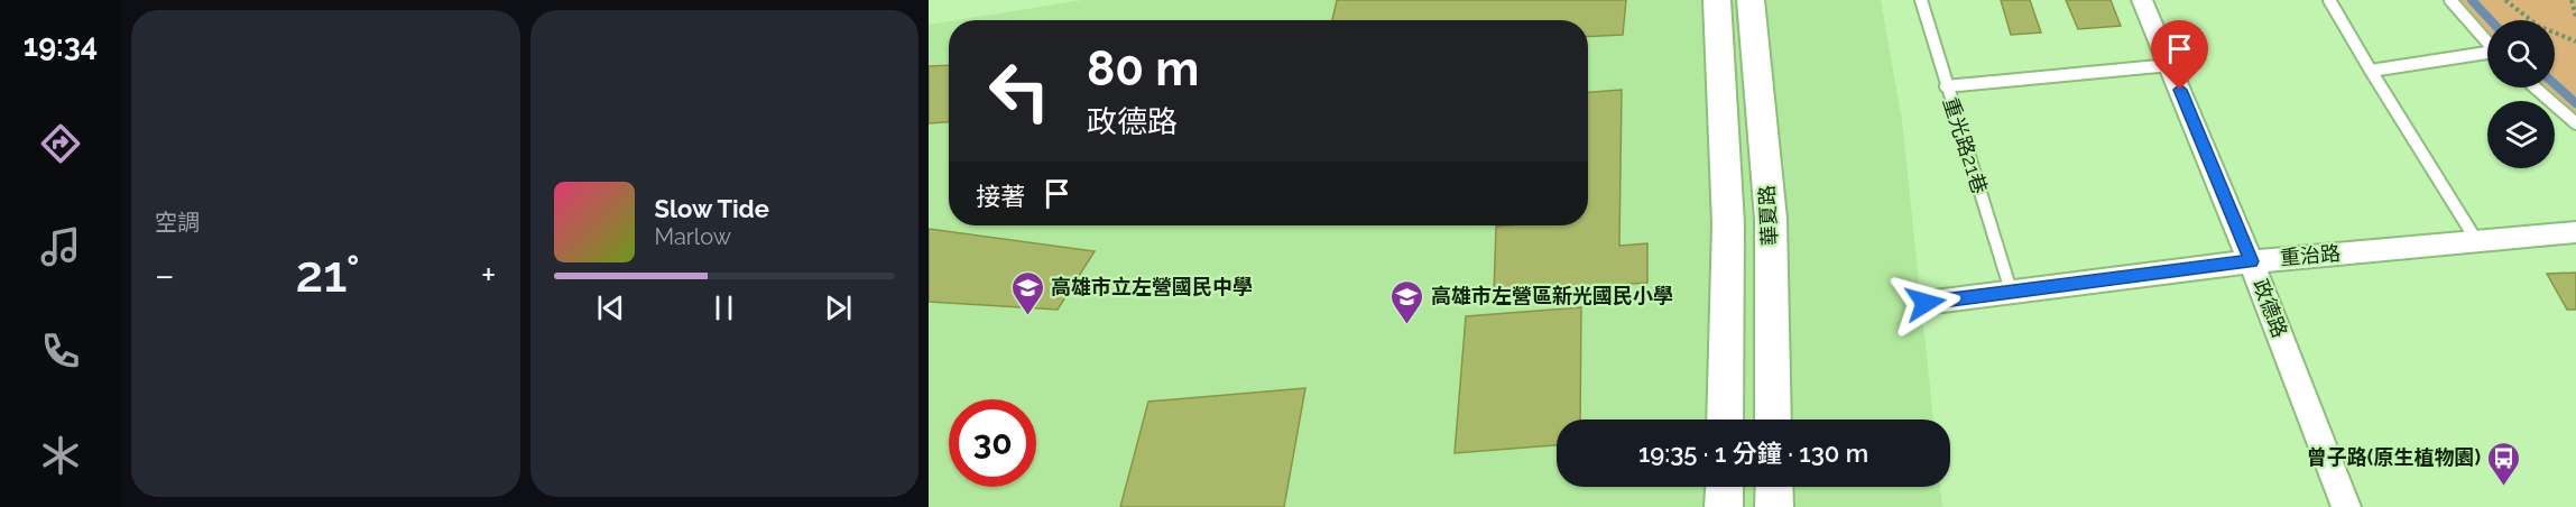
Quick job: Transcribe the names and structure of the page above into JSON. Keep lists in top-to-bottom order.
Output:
{
  "streets": {
    "street": ["華夏路", "重治路", "政德路"],
    "lane": ["重光路21巷"]
  },
  "crossings": [
    ["重光路21巷", "重治路"],
    ["重治路", "政德路"]
  ],
  "places": {
    "school or university": ["高雄市立左營國民中學", "高雄市左營區新光國民小學"],
    "bus stop": ["曾子路(原生植物園)"]
  },
  "page": {
    "tabs": "19:34",
    "tile": "空調",
    "turn": ["80 m", "政德路"],
    "then": "接著",
    "song": ["Slow Tide", "Marlow"],
    "heat": ["−", "21°", "+"],
    "limit": "30",
    "trip": "19:35 · 1 分鐘 · 130 m"
  }
}
